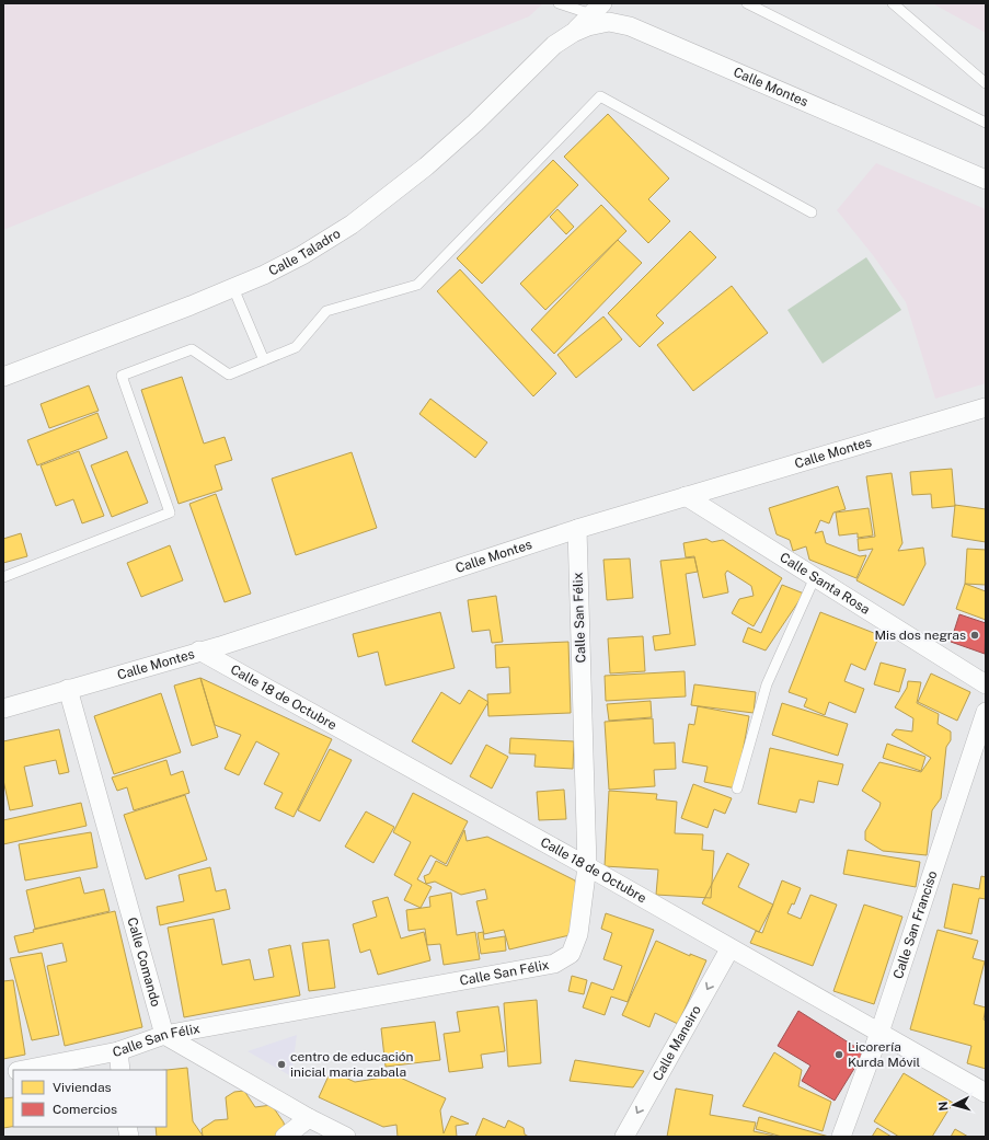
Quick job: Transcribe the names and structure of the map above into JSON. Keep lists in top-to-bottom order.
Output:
{
  "streets": {
    "street": [
      "Calle Montes",
      "Calle Taladro",
      "Calle Santa Rosa",
      "Calle San Félix",
      "Calle 18 de Octubre",
      "Calle San Franciso",
      "Calle Comando",
      "Calle Maneiro"
    ]
  },
  "crossings": [
    ["Calle Montes", "Calle Taladro"],
    ["Calle Montes", "Calle Santa Rosa"],
    ["Calle Montes", "Calle San Félix"],
    ["Calle Montes", "Calle 18 de Octubre"],
    ["Calle Montes", "Calle Comando"],
    ["Calle San Félix", "Calle 18 de Octubre"],
    ["Calle San Félix", "Calle Comando"],
    ["Calle 18 de Octubre", "Calle San Franciso"],
    ["Calle 18 de Octubre", "Calle Maneiro"]
  ],
  "one_way": ["Calle Maneiro"],
  "places": ["Mis dos negras", "Licorería Kurda Móvil", "centro de educación inicial maria zabala"],
  "legend": ["Viviendas", "Comercios"],
  "north": "left"
}
